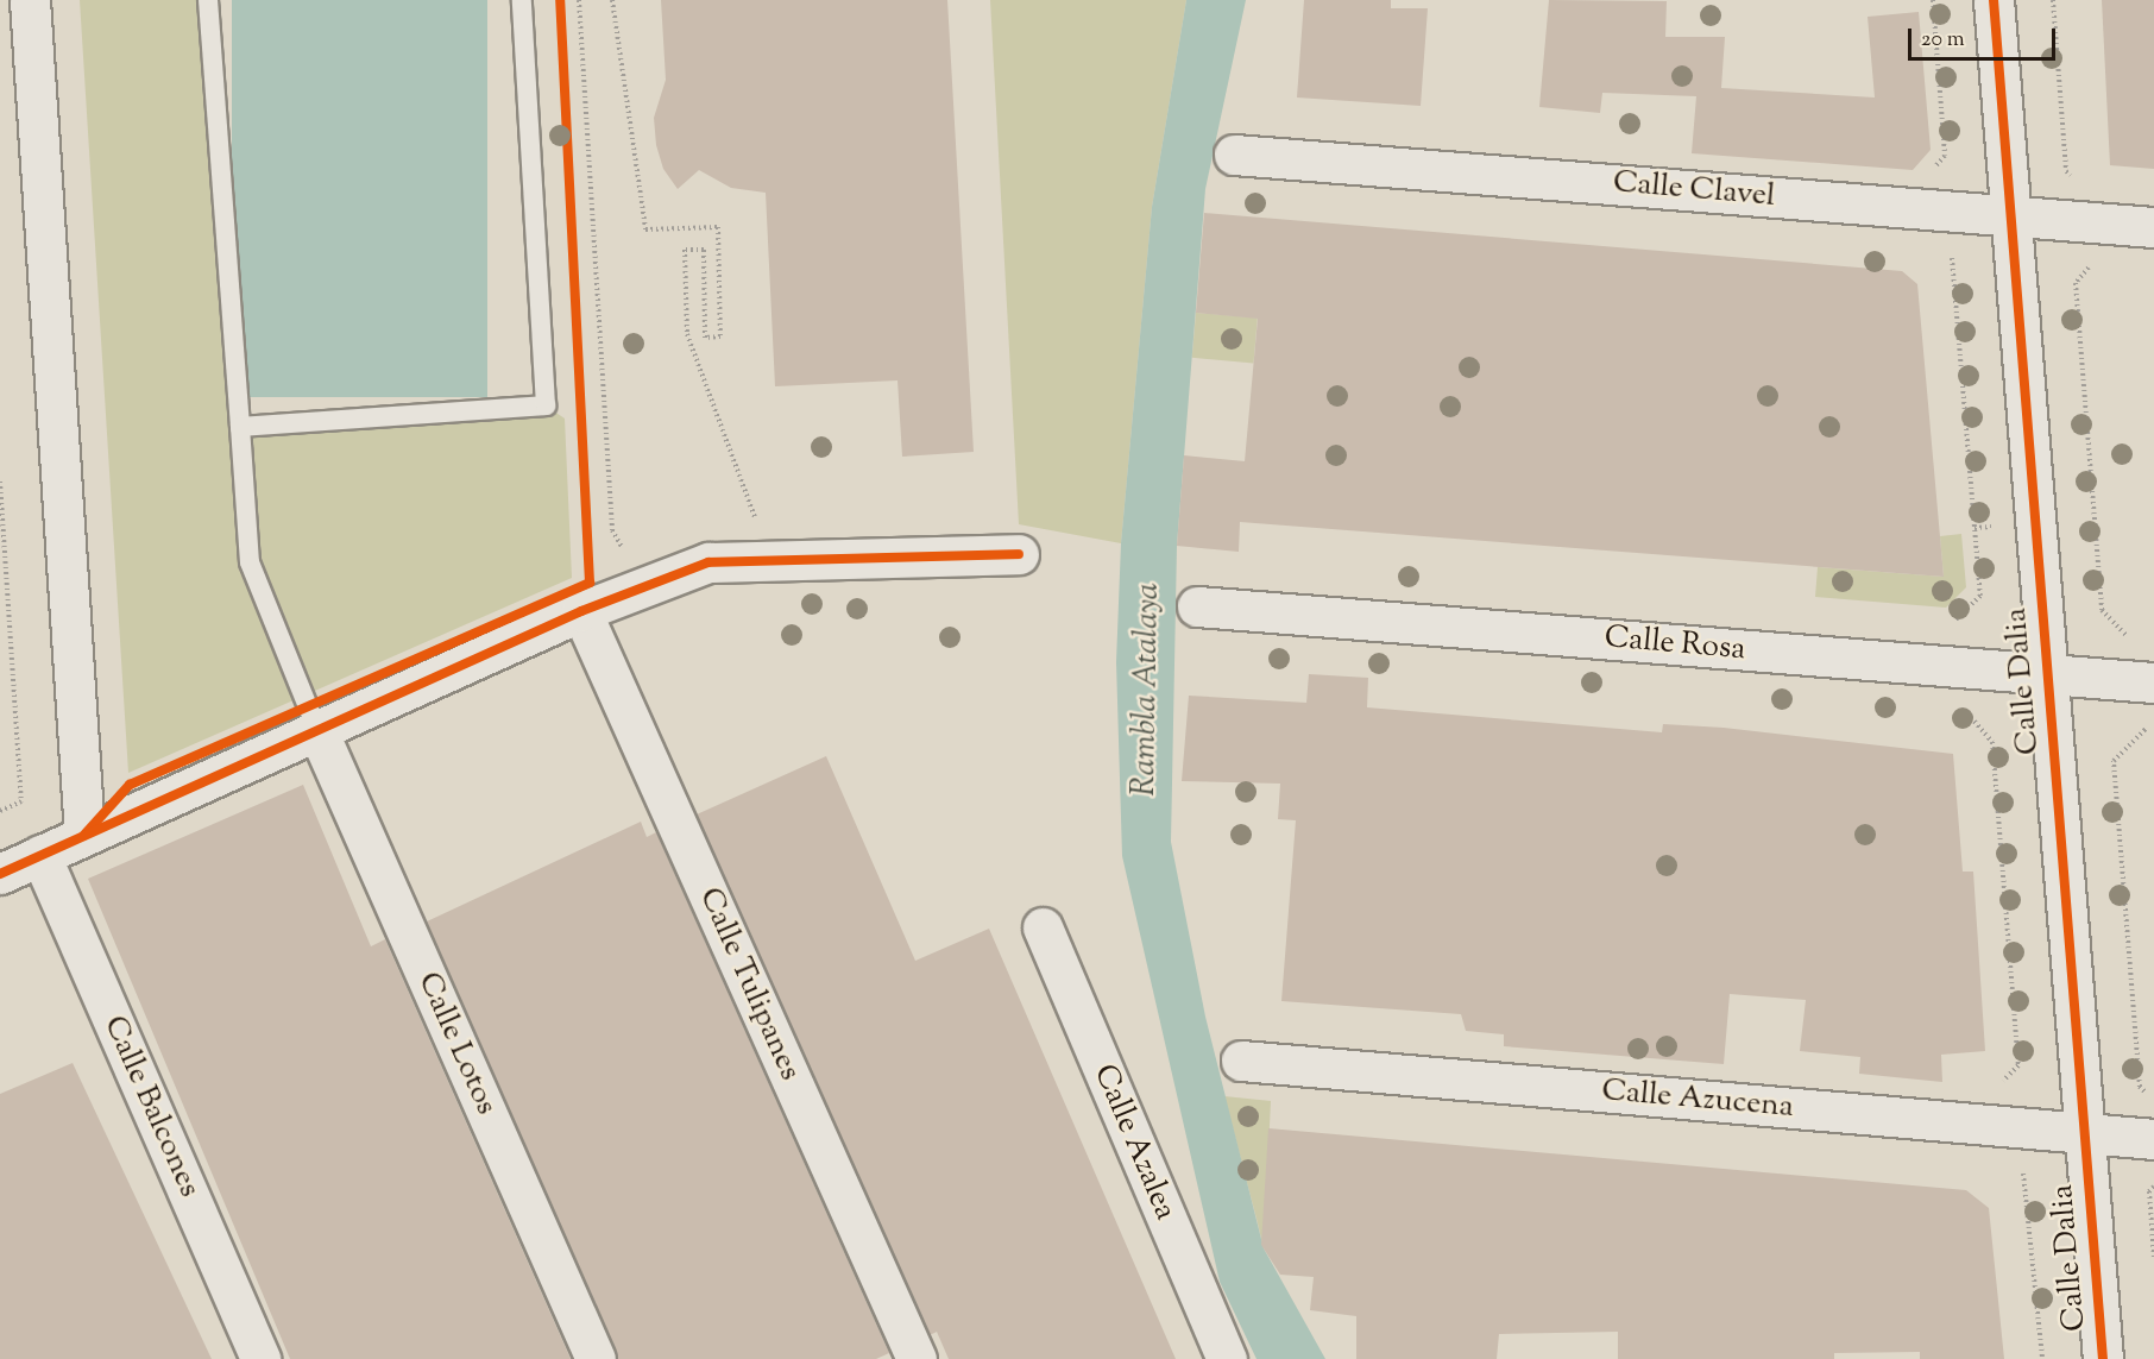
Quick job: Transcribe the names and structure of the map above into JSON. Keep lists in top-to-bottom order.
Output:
{
  "streets": {
    "street": [
      "Calle Clavel",
      "Calle Rosa",
      "Calle Dalia",
      "Calle Tulipanes",
      "Calle Lotos",
      "Calle Azucena",
      "Calle Balcones",
      "Calle Azalea"
    ]
  },
  "crossings": [
    ["Calle Clavel", "Calle Dalia"],
    ["Calle Rosa", "Calle Dalia"],
    ["Calle Dalia", "Calle Azucena"]
  ],
  "water": ["Rambla Atalaya"],
  "scale_bar": "20 m"
}
